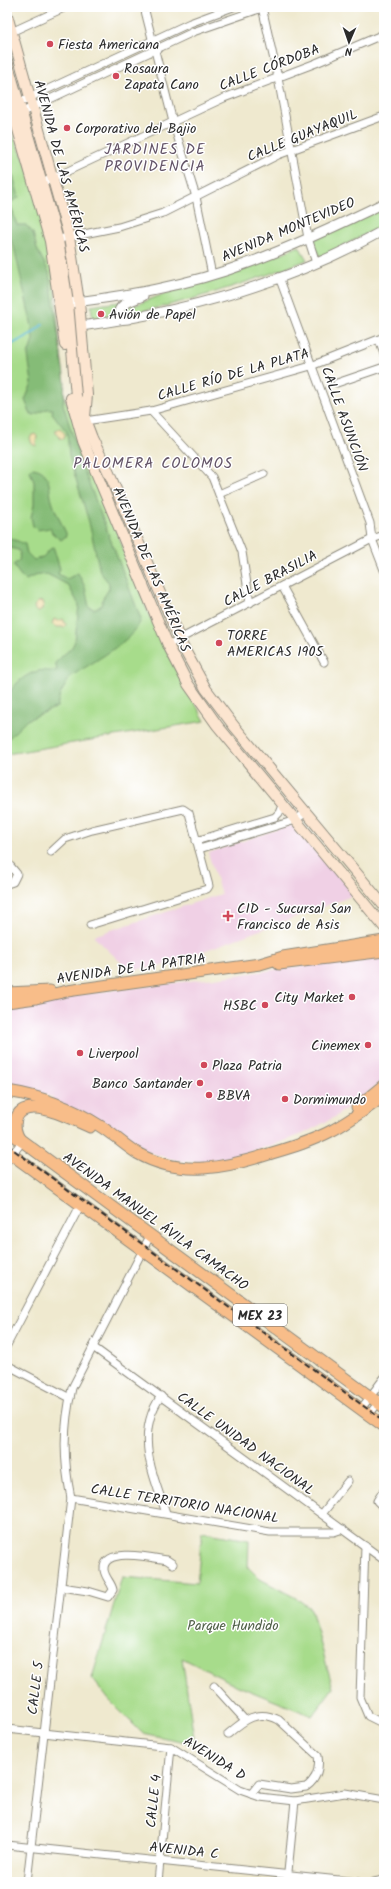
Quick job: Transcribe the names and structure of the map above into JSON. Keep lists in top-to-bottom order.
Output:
{
  "streets": {
    "main road": [
      "AVENIDA DE LAS AMÉRICAS",
      "AVENIDA DE LA PATRIA",
      "AVENIDA MANUEL ÁVILA CAMACHO",
      "MEX 23"
    ],
    "street": [
      "CALLE CÓRDOBA",
      "CALLE GUAYAQUIL",
      "AVENIDA MONTEVIDEO",
      "CALLE RÍO DE LA PLATA",
      "CALLE ASUNCIÓN",
      "CALLE BRASILIA",
      "CALLE UNIDAD NACIONAL",
      "CALLE TERRITORIO NACIONAL",
      "CALLE 5",
      "AVENIDA D",
      "CALLE 4",
      "AVENIDA C"
    ]
  },
  "crossings": [
    ["CALLE CÓRDOBA", "AVENIDA DE LAS AMÉRICAS"],
    ["CALLE GUAYAQUIL", "AVENIDA DE LAS AMÉRICAS"],
    ["AVENIDA DE LAS AMÉRICAS", "AVENIDA MONTEVIDEO"],
    ["AVENIDA DE LAS AMÉRICAS", "CALLE RÍO DE LA PLATA"],
    ["AVENIDA DE LAS AMÉRICAS", "CALLE BRASILIA"],
    ["CALLE RÍO DE LA PLATA", "CALLE ASUNCIÓN"],
    ["CALLE ASUNCIÓN", "CALLE BRASILIA"],
    ["AVENIDA MANUEL ÁVILA CAMACHO", "CALLE 5"],
    ["MEX 23", "CALLE 5"],
    ["CALLE UNIDAD NACIONAL", "CALLE TERRITORIO NACIONAL"],
    ["CALLE UNIDAD NACIONAL", "CALLE 5"],
    ["CALLE TERRITORIO NACIONAL", "CALLE 5"],
    ["CALLE 5", "AVENIDA D"],
    ["CALLE 5", "AVENIDA C"],
    ["AVENIDA D", "CALLE 4"],
    ["CALLE 4", "AVENIDA C"]
  ],
  "districts": ["JARDINES DE PROVIDENCIA", "PALOMERA COLOMOS"],
  "parks": ["Parque Hundido"],
  "places": {
    "other": [
      "Fiesta Americana",
      "Rosaura Zapata Cano",
      "Corporativo del Bajio",
      "Avión de Papel",
      "TORRE AMERICAS 1905",
      "City Market",
      "HSBC",
      "Cinemex",
      "Liverpool",
      "Plaza Patria",
      "Banco Santander",
      "BBVA",
      "Dormimundo"
    ],
    "health": ["CID - Sucursal San Francisco de Asis"]
  },
  "north": "bottom"
}
